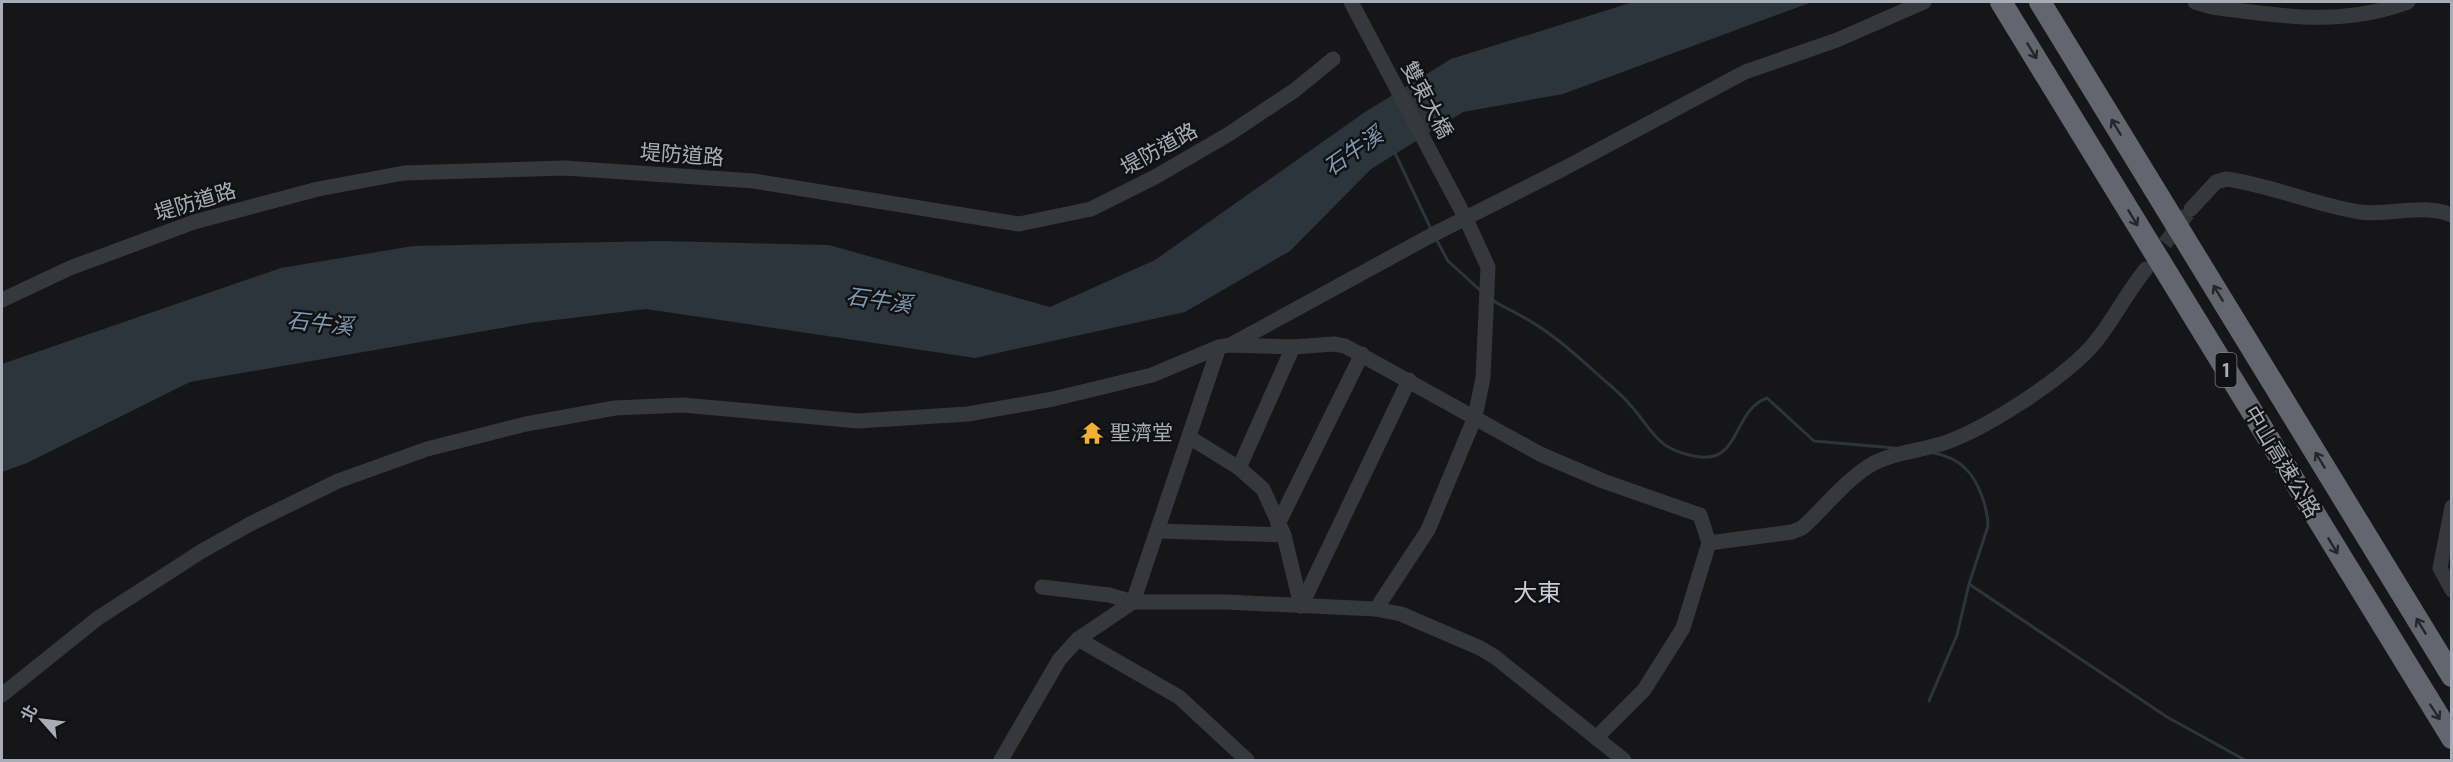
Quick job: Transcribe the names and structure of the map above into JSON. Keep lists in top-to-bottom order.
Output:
{
  "streets": {
    "highway": ["1", "中山高速公路"],
    "street": ["雙東大橋", "堤防道路"]
  },
  "districts": ["大東"],
  "water": ["石牛溪"],
  "places": {
    "temple": ["聖濟堂"]
  },
  "north": "top left"
}
